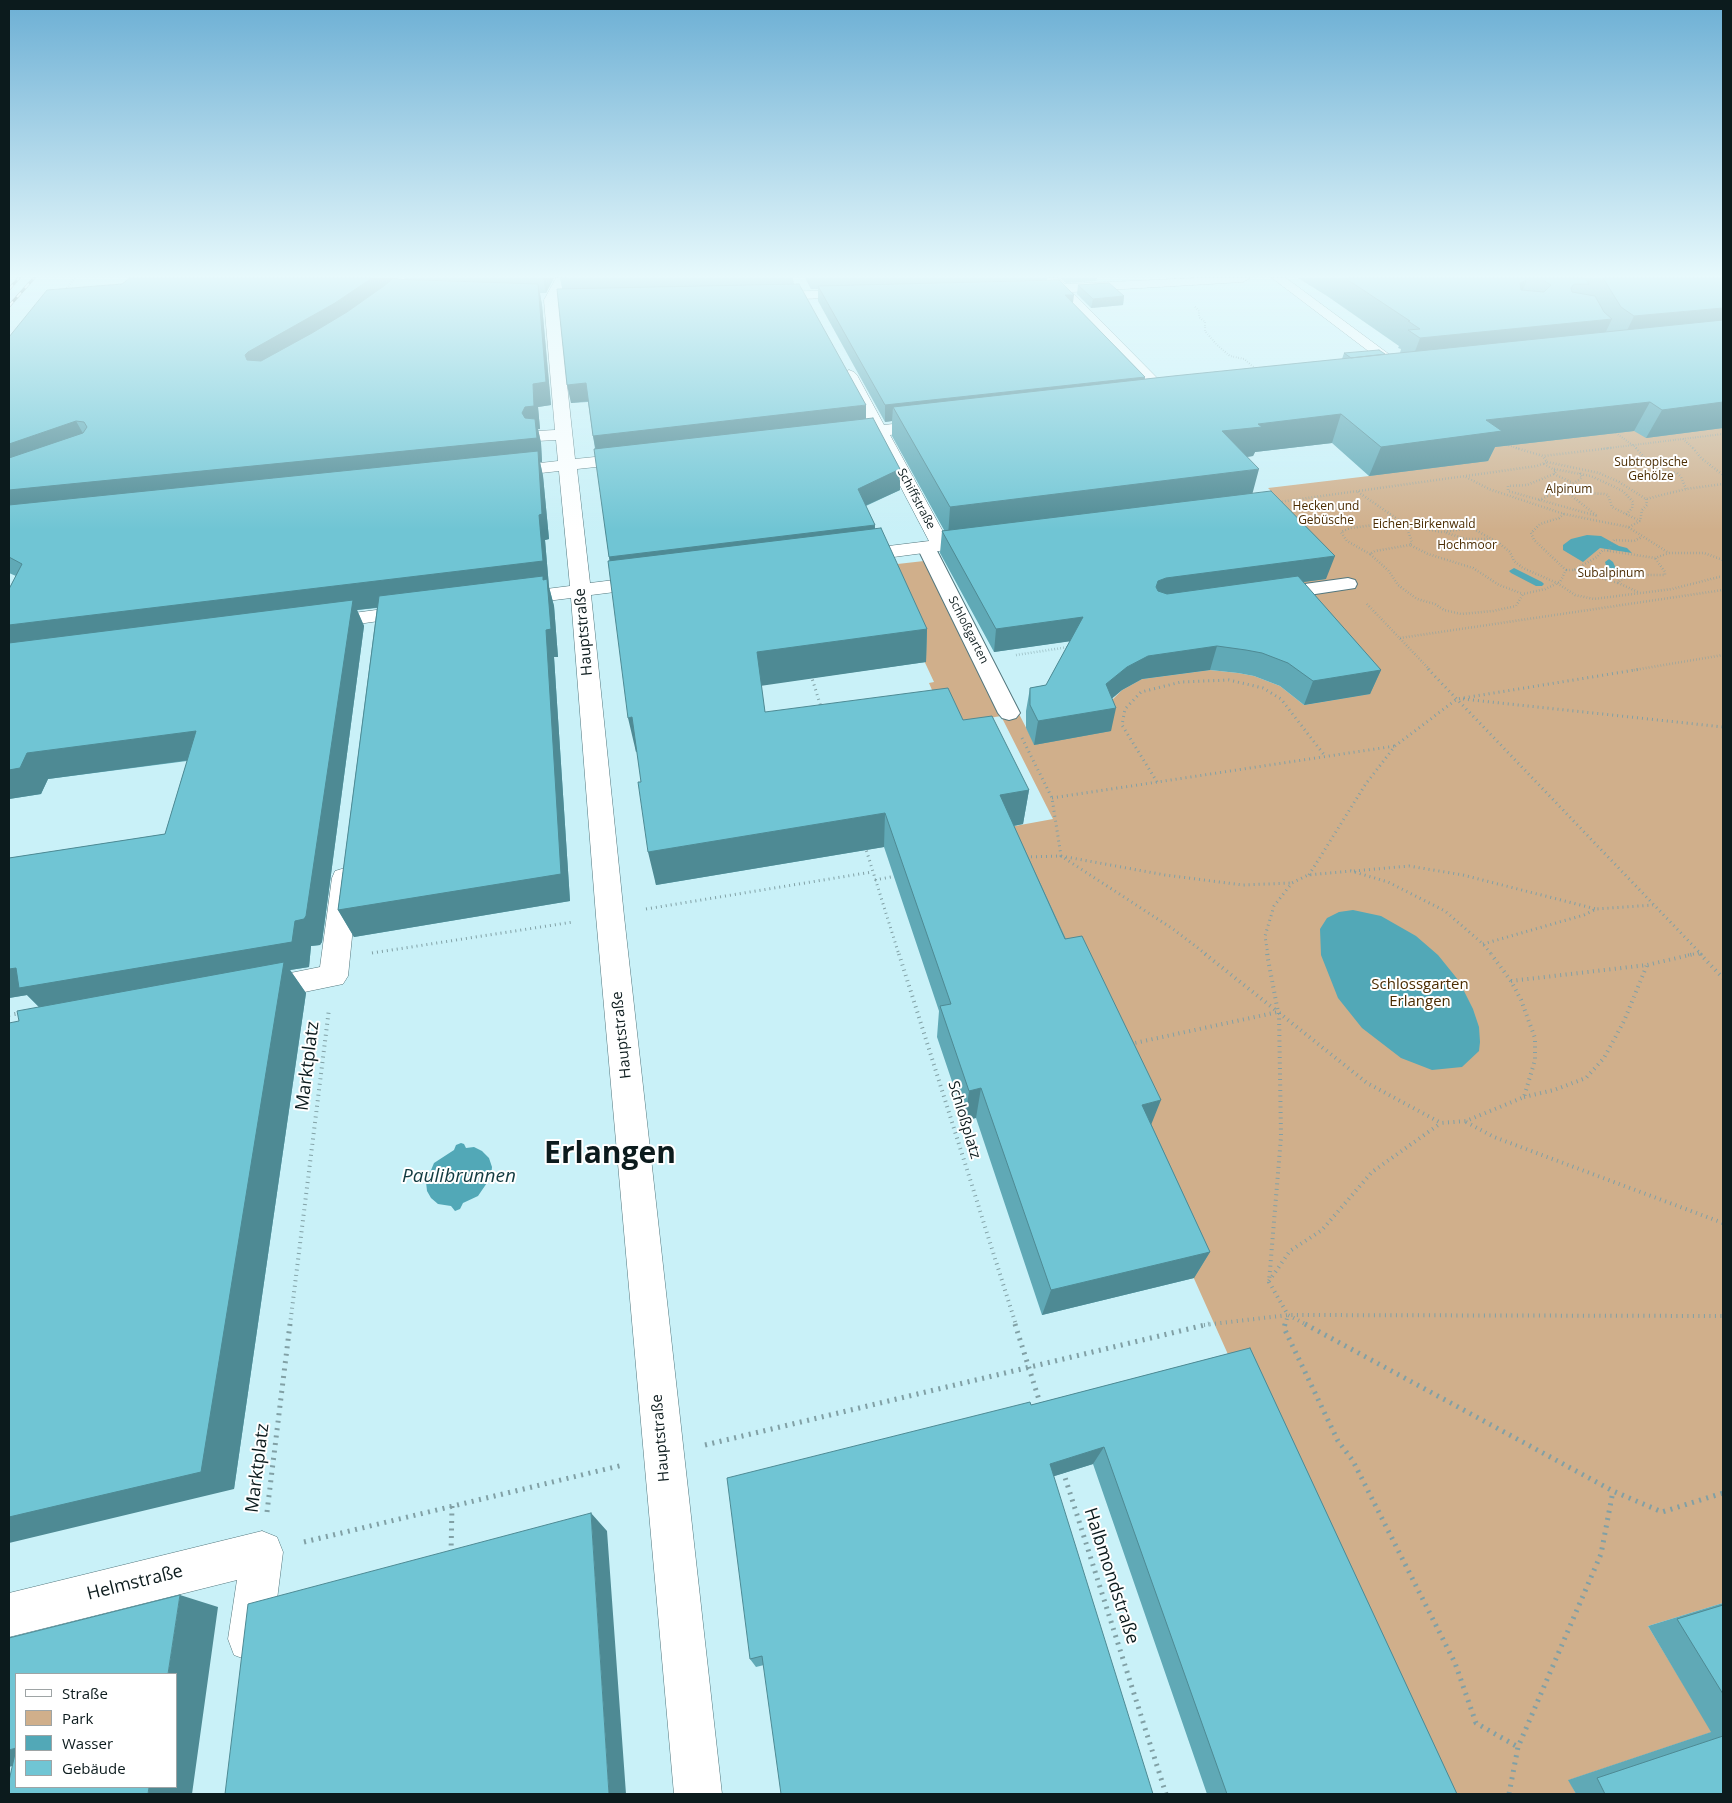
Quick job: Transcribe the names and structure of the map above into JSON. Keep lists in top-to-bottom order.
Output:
{
  "streets": {
    "street": ["Schiffstraße", "Hauptstraße", "Helmstraße"],
    "lane": ["Schloßgarten"],
    "path": ["Marktplatz", "Schloßplatz", "Halbmondstraße"]
  },
  "crossings": [
    ["Schiffstraße", "Schloßgarten"],
    ["Marktplatz", "Helmstraße"]
  ],
  "districts": ["Erlangen"],
  "water": ["Paulibrunnen"],
  "parks": [
    "Subtropische Gehölze",
    "Alpinum",
    "Hecken und Gebüsche",
    "Eichen-Birkenwald",
    "Hochmoor",
    "Subalpinum",
    "Schlossgarten Erlangen"
  ],
  "legend": [
    "Straße",
    "Park",
    "Wasser",
    "Gebäude"
  ]
}
